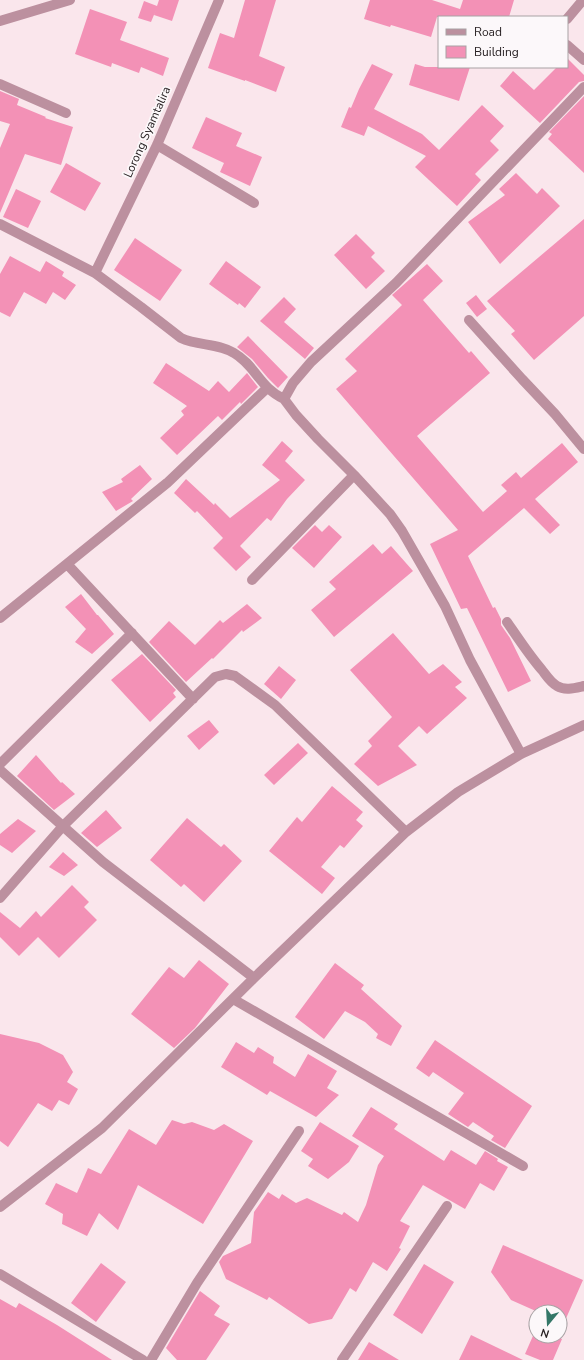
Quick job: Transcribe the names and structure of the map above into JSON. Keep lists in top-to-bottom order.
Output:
{
  "streets": {
    "street": ["Lorong Syamtalira"]
  },
  "legend": ["Road", "Building"],
  "north": "bottom"
}
